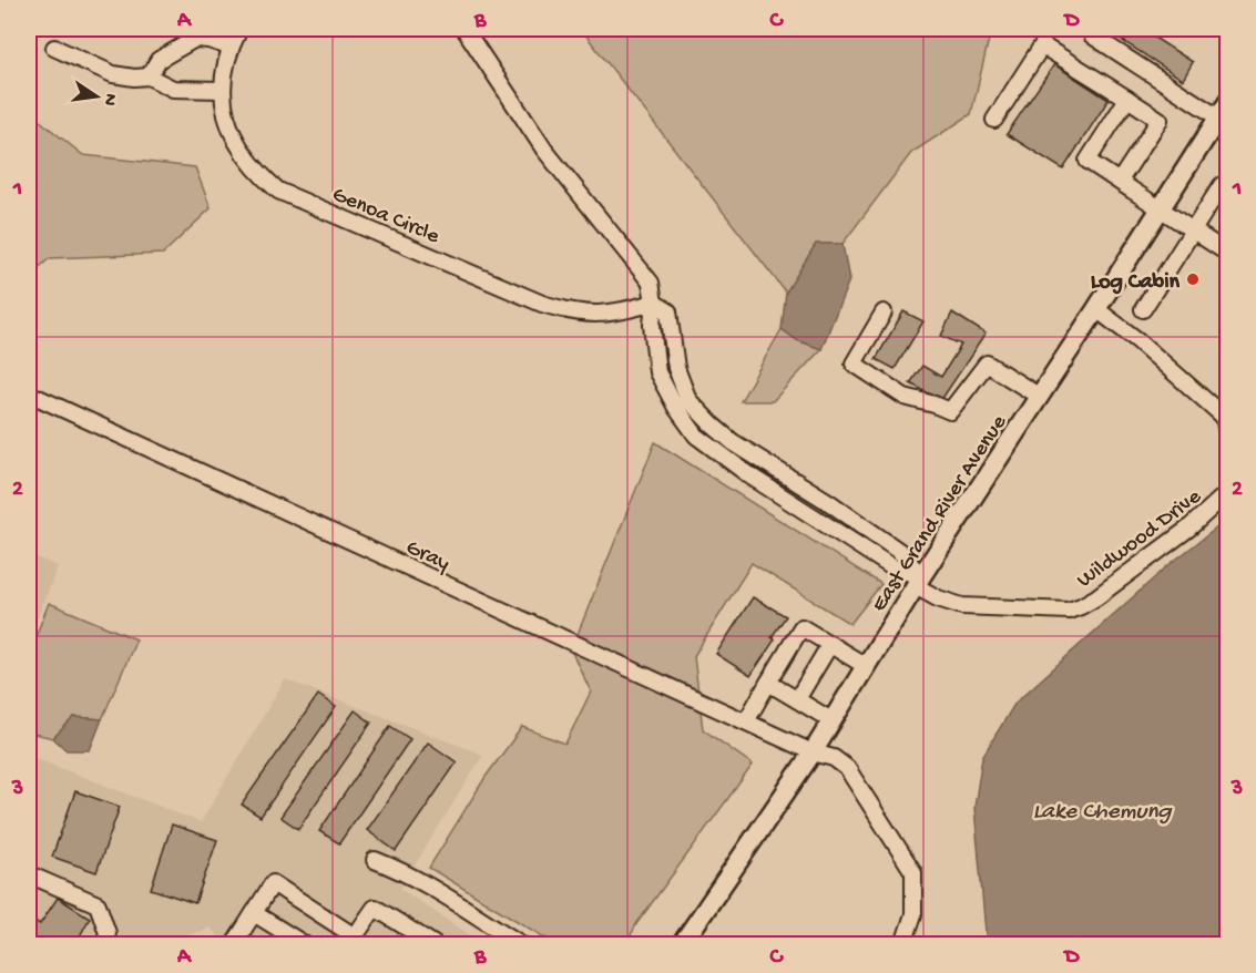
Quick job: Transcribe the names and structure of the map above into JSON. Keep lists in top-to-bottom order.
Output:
{
  "streets": {
    "main road": ["East Grand River Avenue"],
    "street": ["Genoa Circle", "Wildwood Drive", "Gray"]
  },
  "crossings": [
    ["East Grand River Avenue", "Wildwood Drive"],
    ["East Grand River Avenue", "Gray"]
  ],
  "water": ["Lake Chemung"],
  "places": ["Log Cabin"],
  "north": "right",
  "grid": {
    "columns": [
      "A",
      "B",
      "C",
      "D"
    ],
    "rows": ["1", "2", "3"]
  }
}
